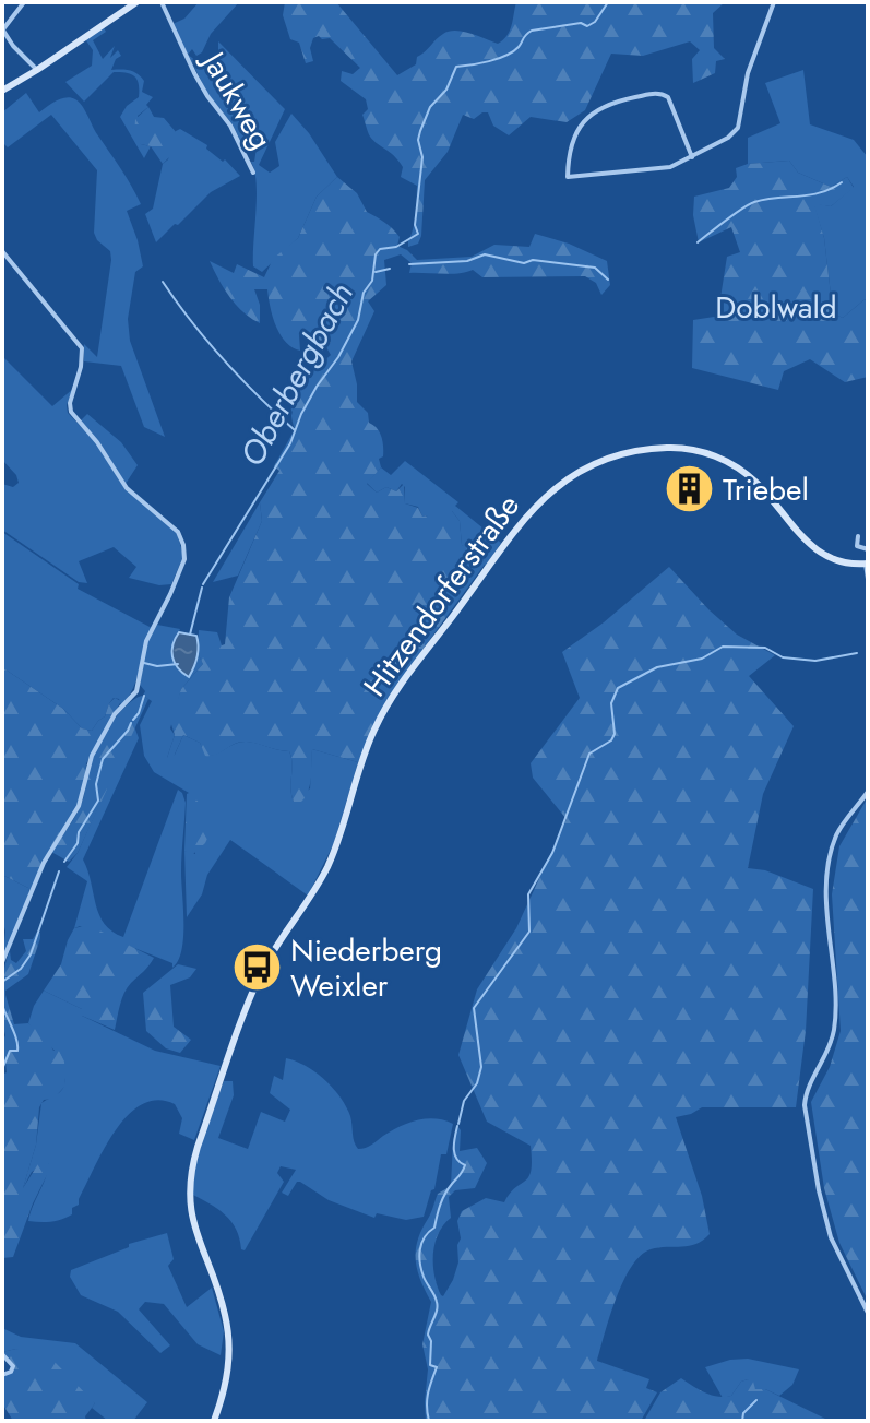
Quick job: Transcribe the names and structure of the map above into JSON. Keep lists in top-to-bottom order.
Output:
{
  "streets": {
    "main road": ["Hitzendorferstraße"],
    "street": ["Jaukweg"]
  },
  "water": ["Oberbergbach"],
  "parks": ["Doblwald"],
  "places": {
    "building": ["Triebel"],
    "bus stop": ["Niederberg Weixler"]
  }
}
